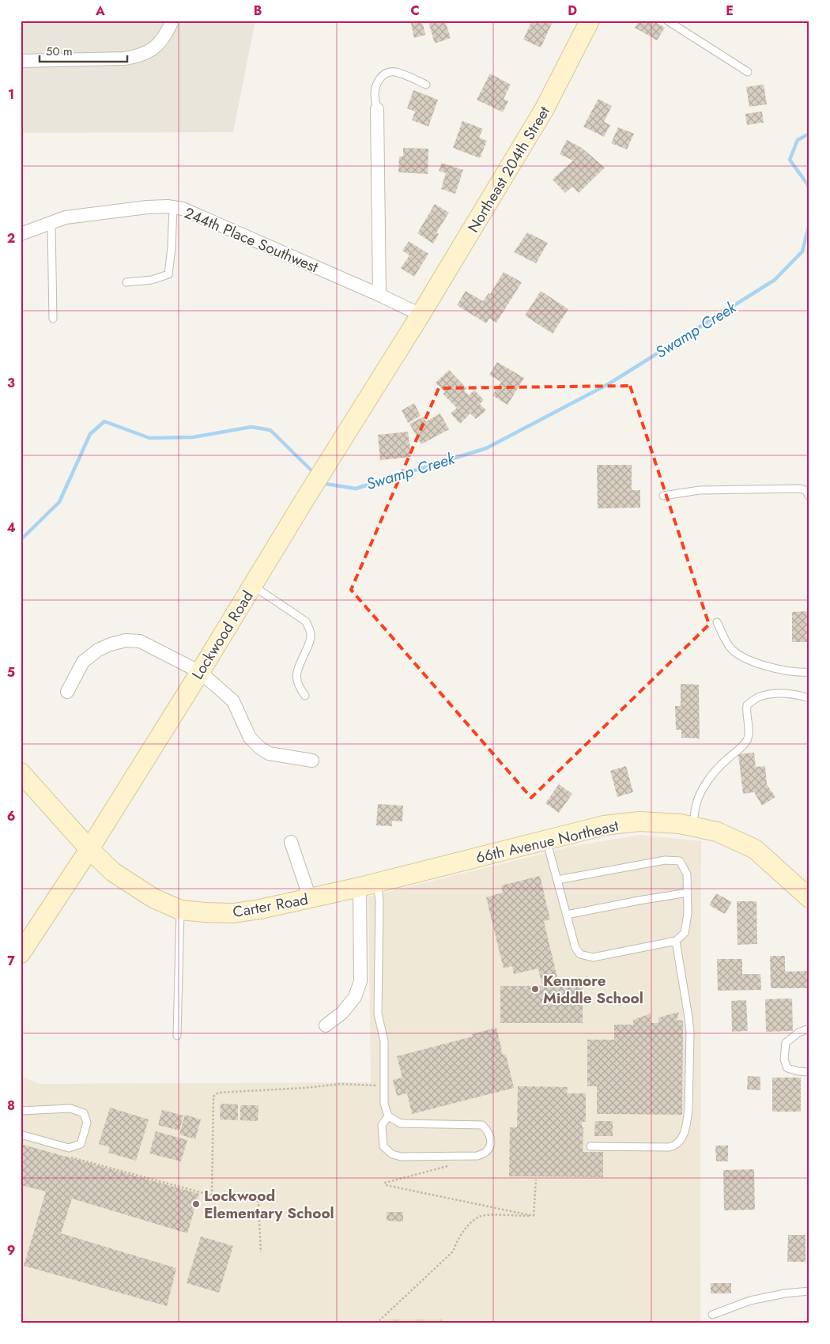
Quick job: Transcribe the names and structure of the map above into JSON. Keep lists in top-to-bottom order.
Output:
{
  "streets": {
    "street": [
      "Northeast 204th Street",
      "244th Place Southwest",
      "Lockwood Road",
      "66th Avenue Northeast",
      "Carter Road"
    ]
  },
  "crossings": [
    ["Northeast 204th Street", "244th Place Southwest"],
    ["Northeast 204th Street", "Lockwood Road"],
    ["244th Place Southwest", "Lockwood Road"],
    ["Lockwood Road", "Carter Road"],
    ["66th Avenue Northeast", "Carter Road"]
  ],
  "water": ["Swamp Creek"],
  "places": ["Kenmore Middle School", "Lockwood Elementary School"],
  "scale_bar": "50 m",
  "grid": {
    "columns": [
      "A",
      "B",
      "C",
      "D",
      "E"
    ],
    "rows": [
      "1",
      "2",
      "3",
      "4",
      "5",
      "6",
      "7",
      "8",
      "9"
    ]
  }
}
